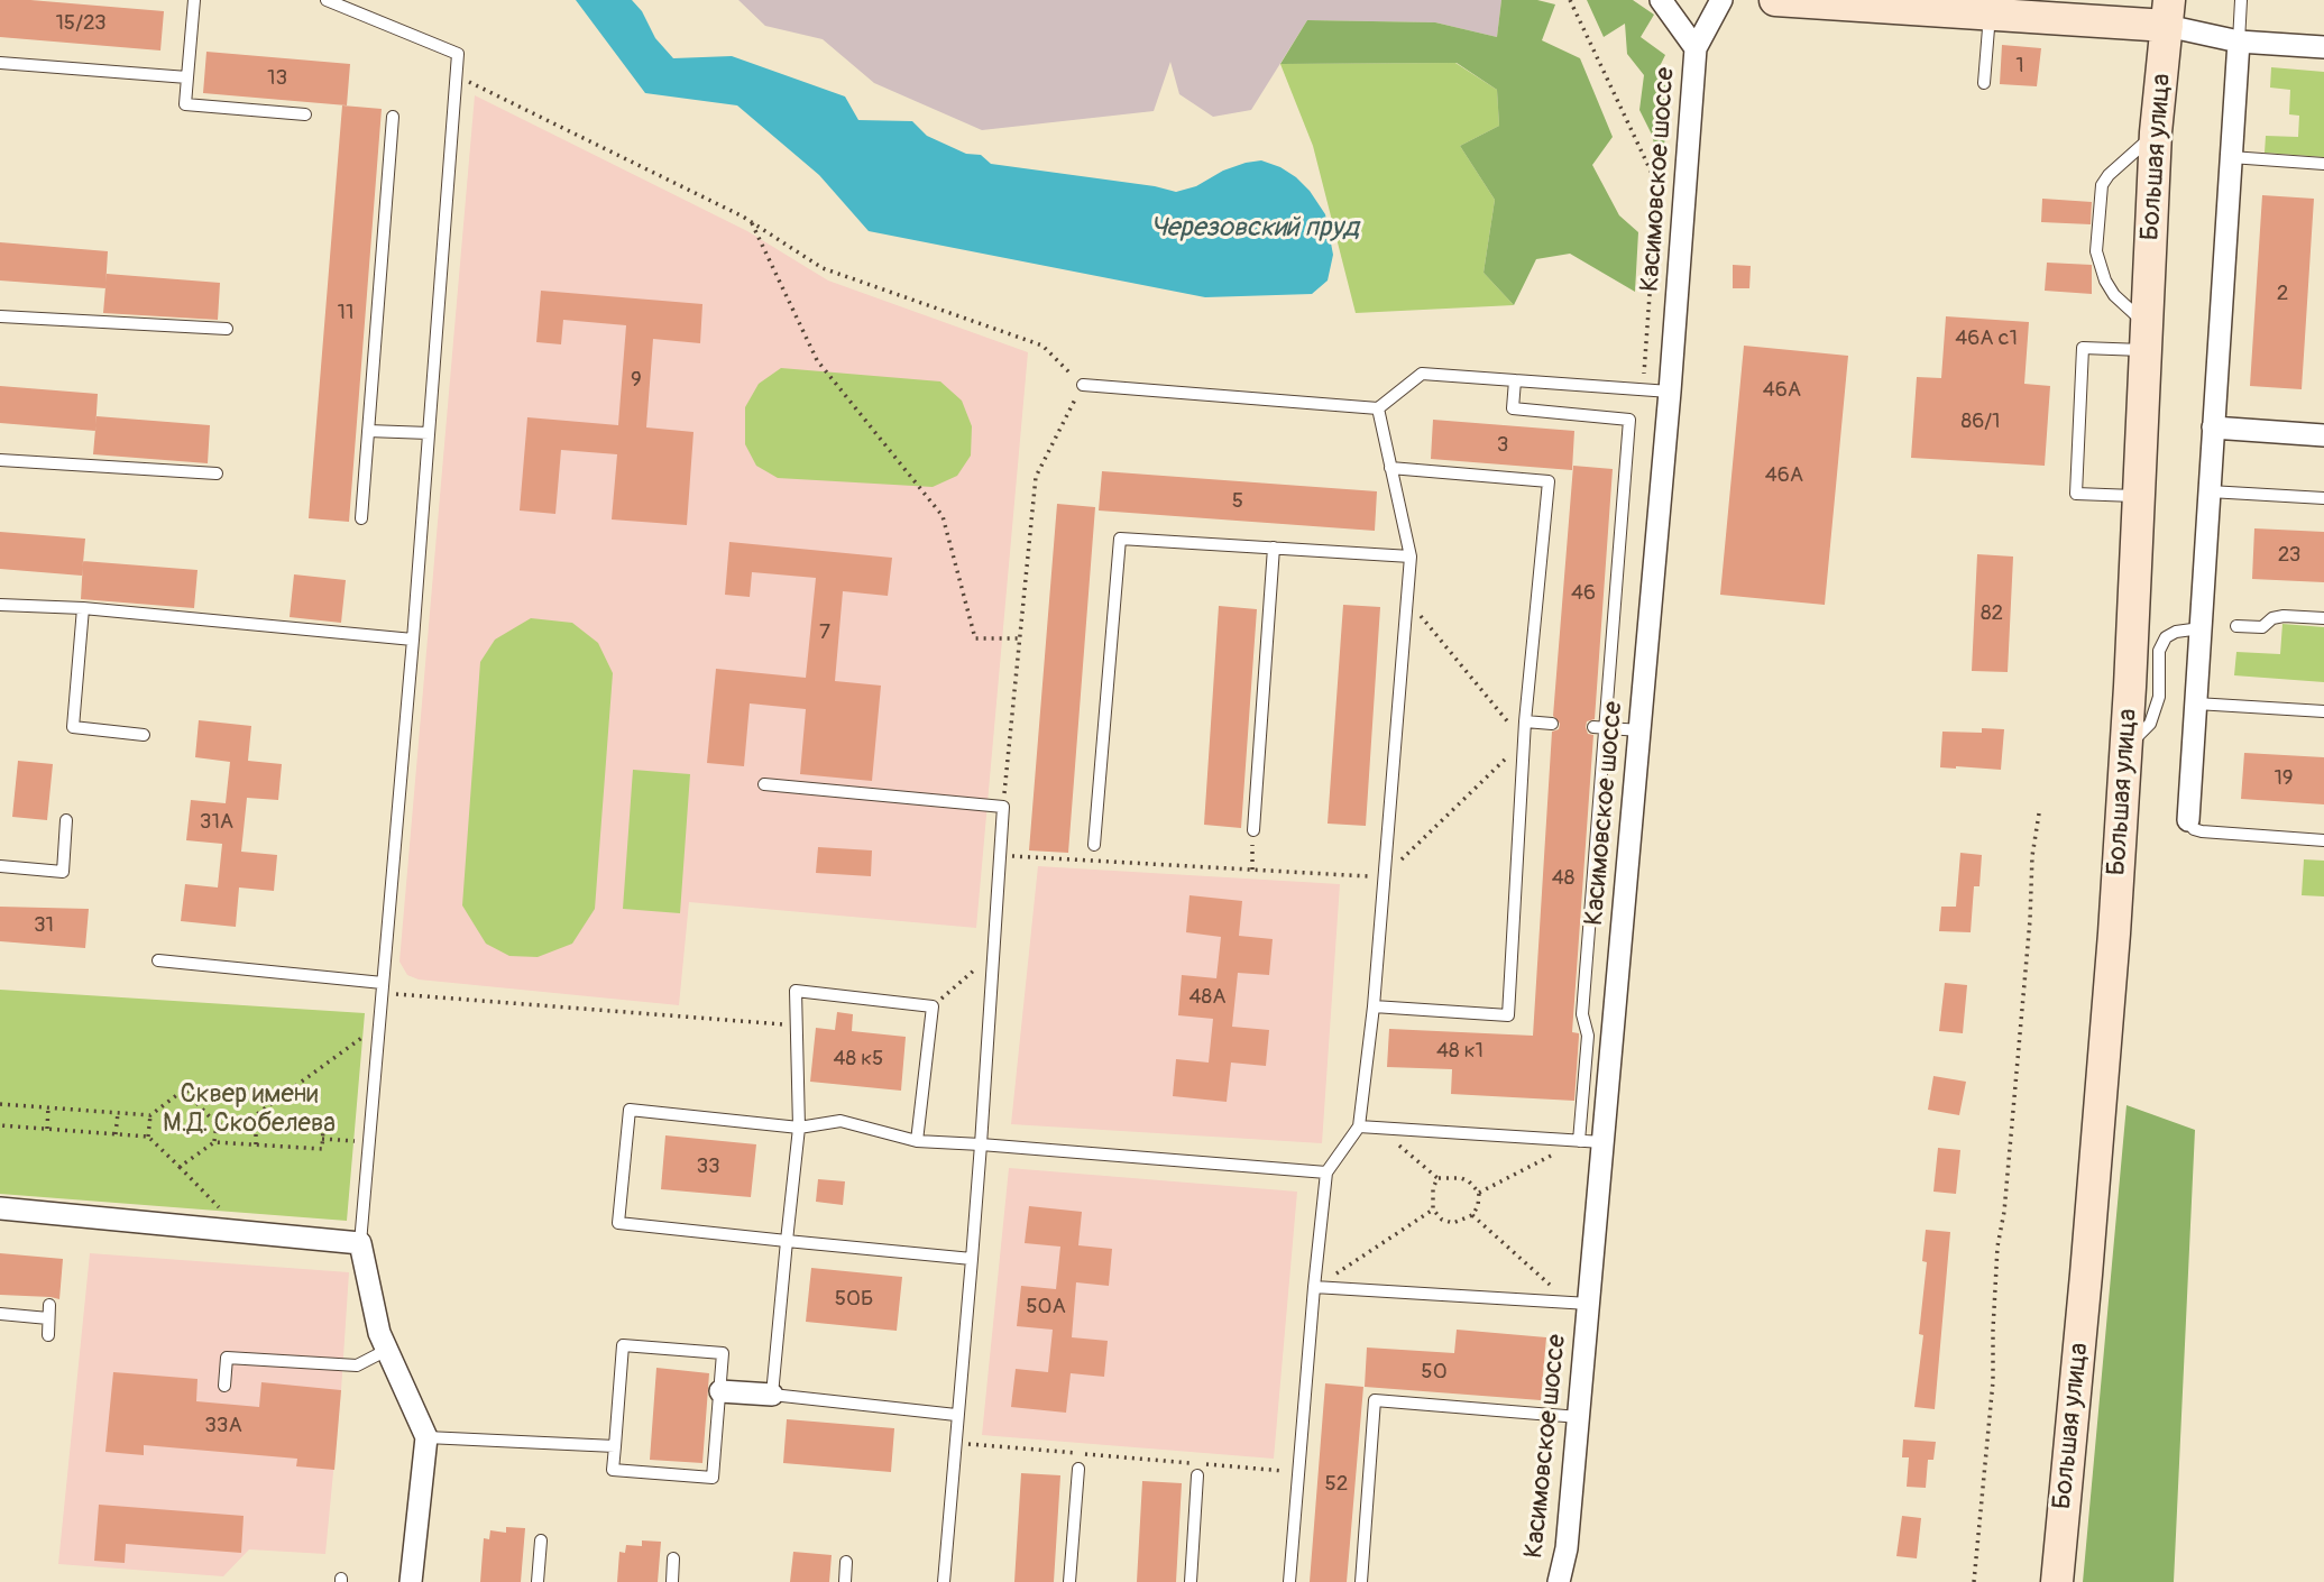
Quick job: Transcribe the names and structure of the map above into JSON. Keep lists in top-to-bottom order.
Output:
{
  "streets": {
    "street": ["Большая улица", "Касимовское шоссе"]
  },
  "water": ["Черезовский пруд"],
  "parks": ["Сквер имени М.Д. Скобелева"],
  "house_numbers": [
    "15/23",
    "1",
    "13",
    "2",
    "11",
    "46А с1",
    "9",
    "46А",
    "86/1",
    "3",
    "46А",
    "5",
    "23",
    "46",
    "82",
    "7",
    "19",
    "31А",
    "48",
    "31",
    "48А",
    "48 к1",
    "48 к5",
    "33",
    "50Б",
    "50А",
    "50",
    "33А",
    "52"
  ]
}
